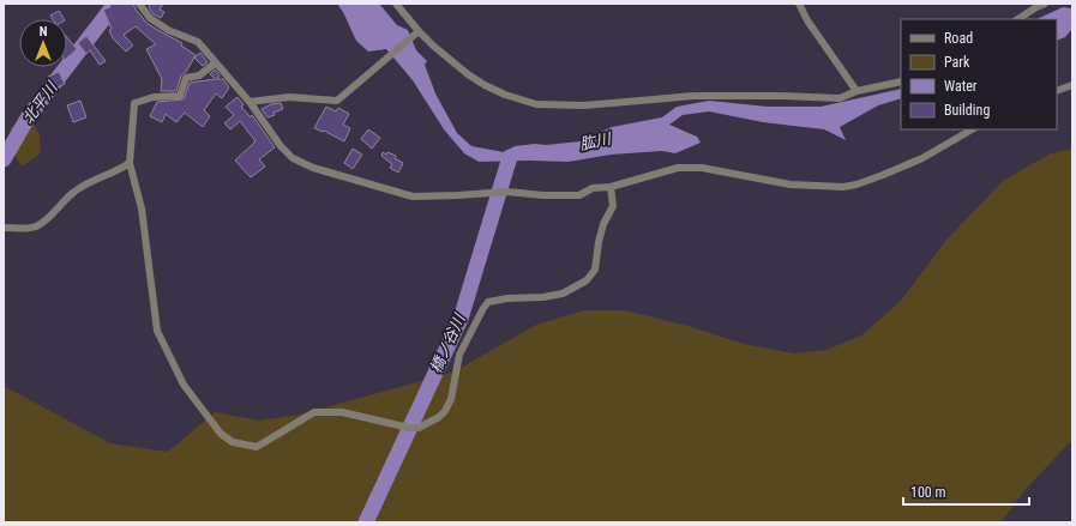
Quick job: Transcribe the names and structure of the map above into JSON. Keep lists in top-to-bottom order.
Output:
{
  "water": ["北平川", "肱川", "橋ノ谷川"],
  "legend": [
    "Road",
    "Park",
    "Water",
    "Building"
  ],
  "scale_bar": "100 m",
  "north": "top"
}
